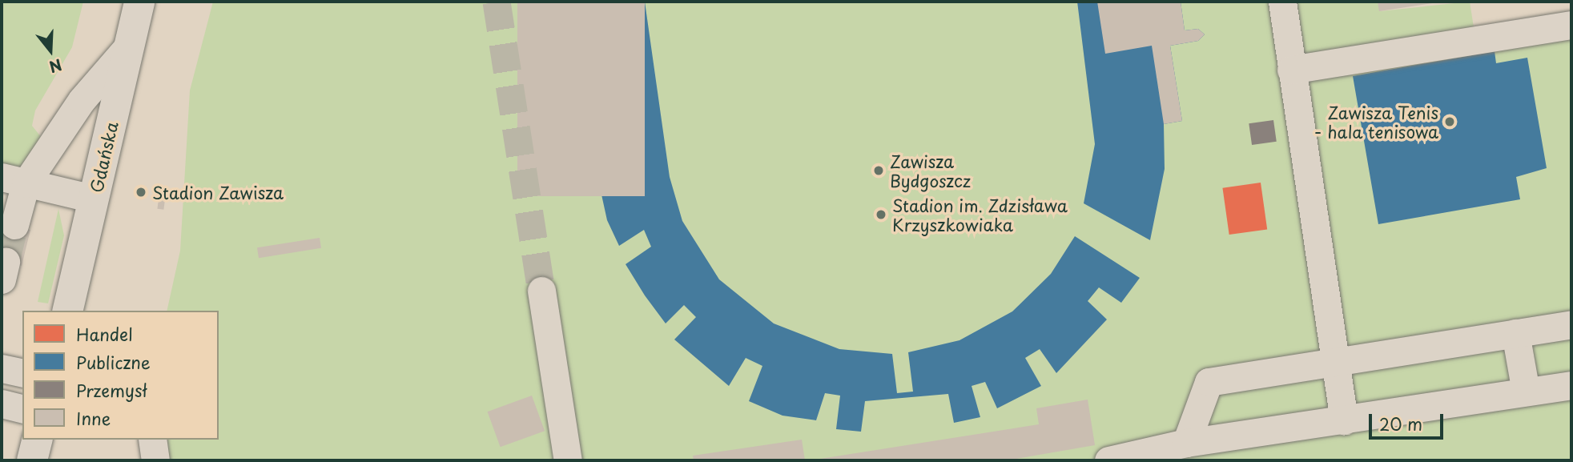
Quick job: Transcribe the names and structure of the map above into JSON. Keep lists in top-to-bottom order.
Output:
{
  "streets": {
    "main road": ["Gdańska"]
  },
  "places": [
    "Zawisza Tenis - hala tenisowa",
    "Zawisza Bydgoszcz",
    "Stadion Zawisza",
    "Stadion im. Zdzisława Krzyszkowiaka"
  ],
  "legend": [
    "Handel",
    "Publiczne",
    "Przemysł",
    "Inne"
  ],
  "scale_bar": "20 m",
  "north": "bottom"
}
